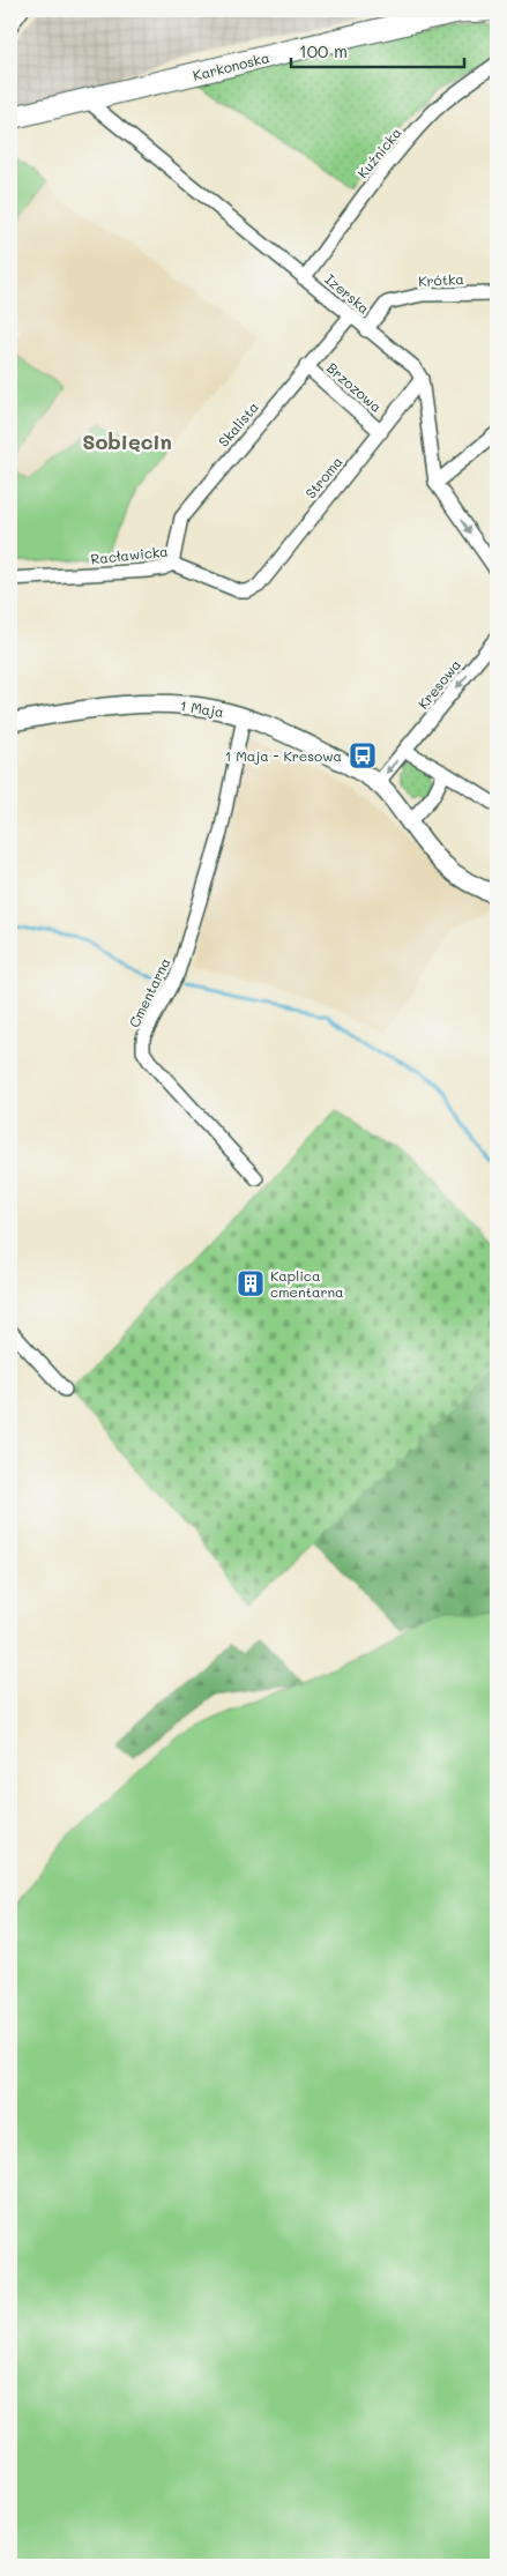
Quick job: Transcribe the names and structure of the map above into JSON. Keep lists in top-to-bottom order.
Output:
{
  "streets": {
    "main road": ["Karkonoska"],
    "street": [
      "Kuźnicka",
      "Krótka",
      "Izerska",
      "Brzozowa",
      "Skalista",
      "Stroma",
      "Racławicka",
      "Kresowa",
      "1 Maja",
      "Cmentarna"
    ]
  },
  "crossings": [
    ["Karkonoska", "Izerska"],
    ["Kuźnicka", "Izerska"],
    ["Krótka", "Izerska"],
    ["Izerska", "Skalista"],
    ["Izerska", "Stroma"],
    ["Brzozowa", "Skalista"],
    ["Brzozowa", "Stroma"],
    ["Skalista", "Racławicka"],
    ["Stroma", "Racławicka"],
    ["Kresowa", "1 Maja"],
    ["1 Maja", "Cmentarna"]
  ],
  "one_way": ["Kresowa"],
  "districts": ["Sobięcin"],
  "places": {
    "bus stop": ["1 Maja - Kresowa"],
    "building": ["Kaplica cmentarna"]
  },
  "scale_bar": "100 m"
}
